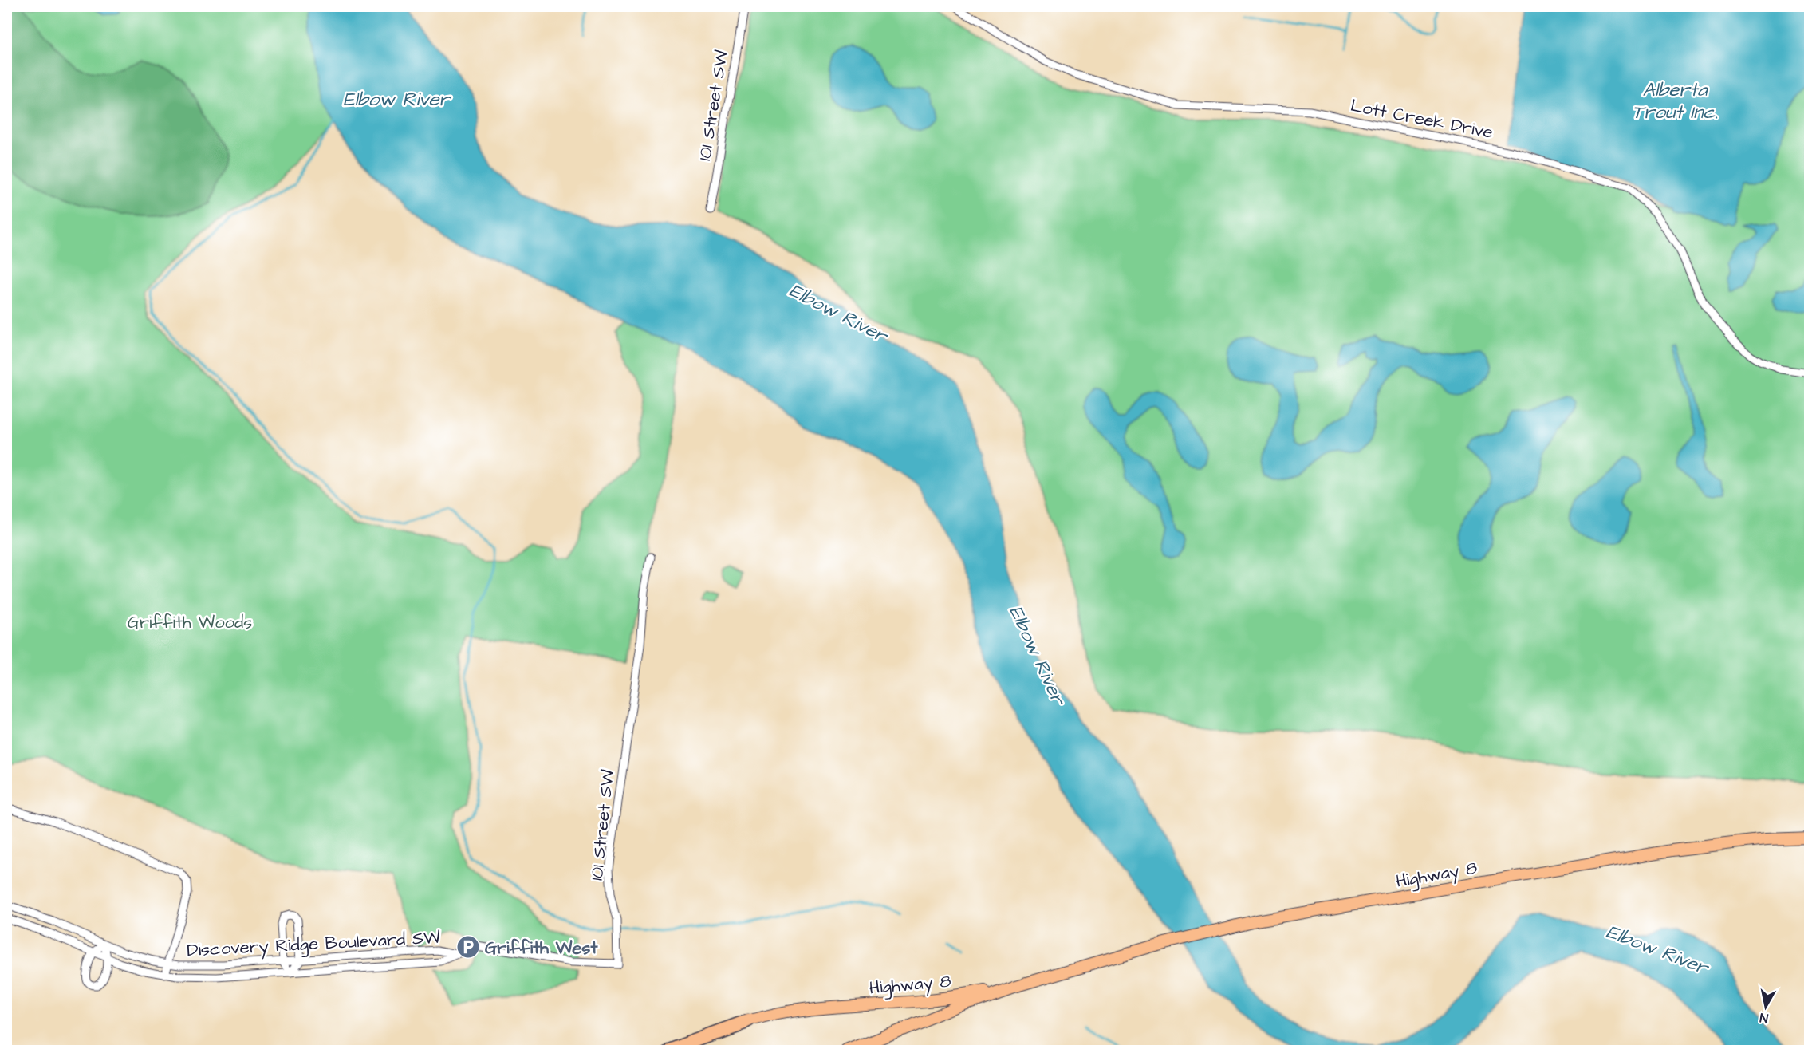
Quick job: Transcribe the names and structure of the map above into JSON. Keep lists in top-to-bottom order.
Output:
{
  "streets": {
    "main road": ["Highway 8"],
    "street": ["101 Street SW", "Lott Creek Drive", "Discovery Ridge Boulevard SW"]
  },
  "crossings": [
    ["101 Street SW", "Discovery Ridge Boulevard SW"]
  ],
  "water": ["Alberta Trout Inc.", "Elbow River"],
  "parks": ["Griffith Woods"],
  "places": {
    "parking": ["Griffith West"]
  },
  "north": "bottom"
}
